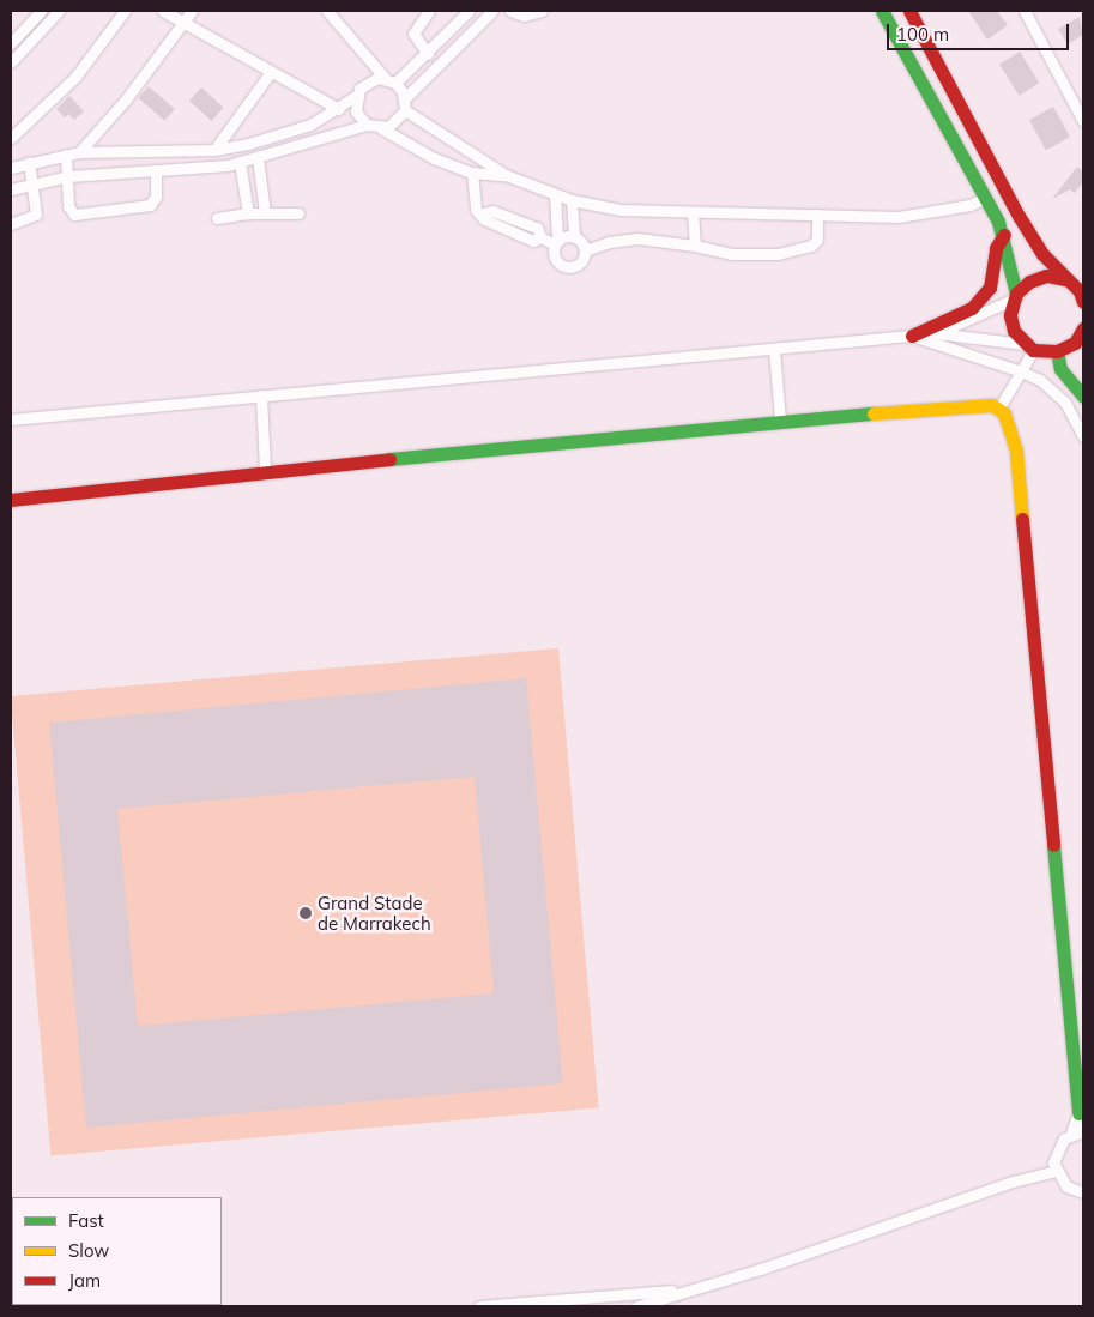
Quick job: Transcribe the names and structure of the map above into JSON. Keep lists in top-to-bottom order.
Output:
{
  "places": ["Grand Stade de Marrakech"],
  "legend": ["Fast", "Slow", "Jam"],
  "scale_bar": "100 m"
}
